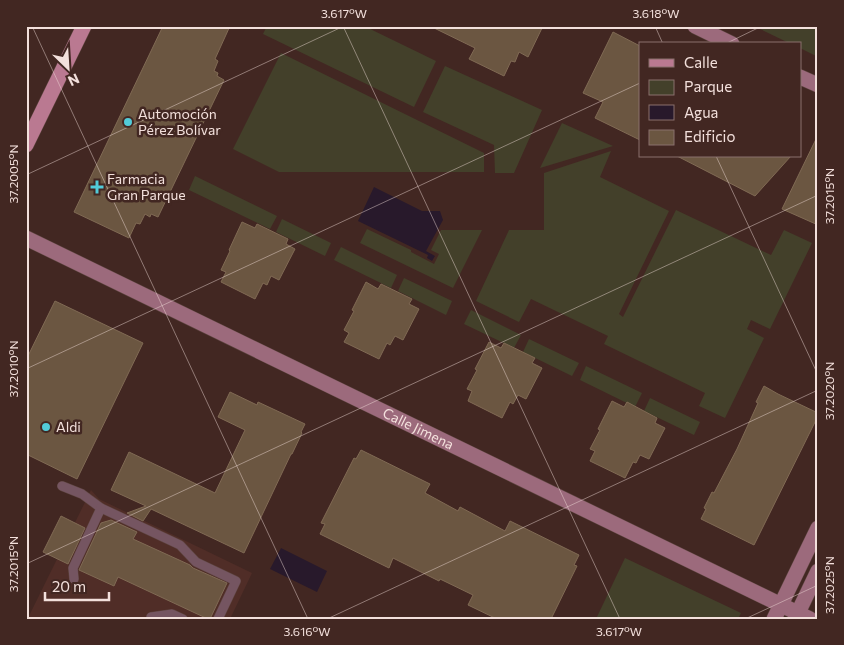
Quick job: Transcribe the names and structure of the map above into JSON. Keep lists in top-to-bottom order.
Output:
{
  "streets": {
    "street": ["Calle Jimena"]
  },
  "places": {
    "other": ["Automoción Pérez Bolívar", "Aldi"],
    "health": ["Farmacia Gran Parque"]
  },
  "legend": [
    "Calle",
    "Parque",
    "Agua",
    "Edificio"
  ],
  "scale_bar": "20 m",
  "north": "bottom right",
  "coordinates": [
    "3.617°W",
    "3.618°W",
    "37.2005°N",
    "37.2015°N",
    "37.2010°N",
    "37.2020°N",
    "37.2025°N",
    "3.616°W"
  ]
}
